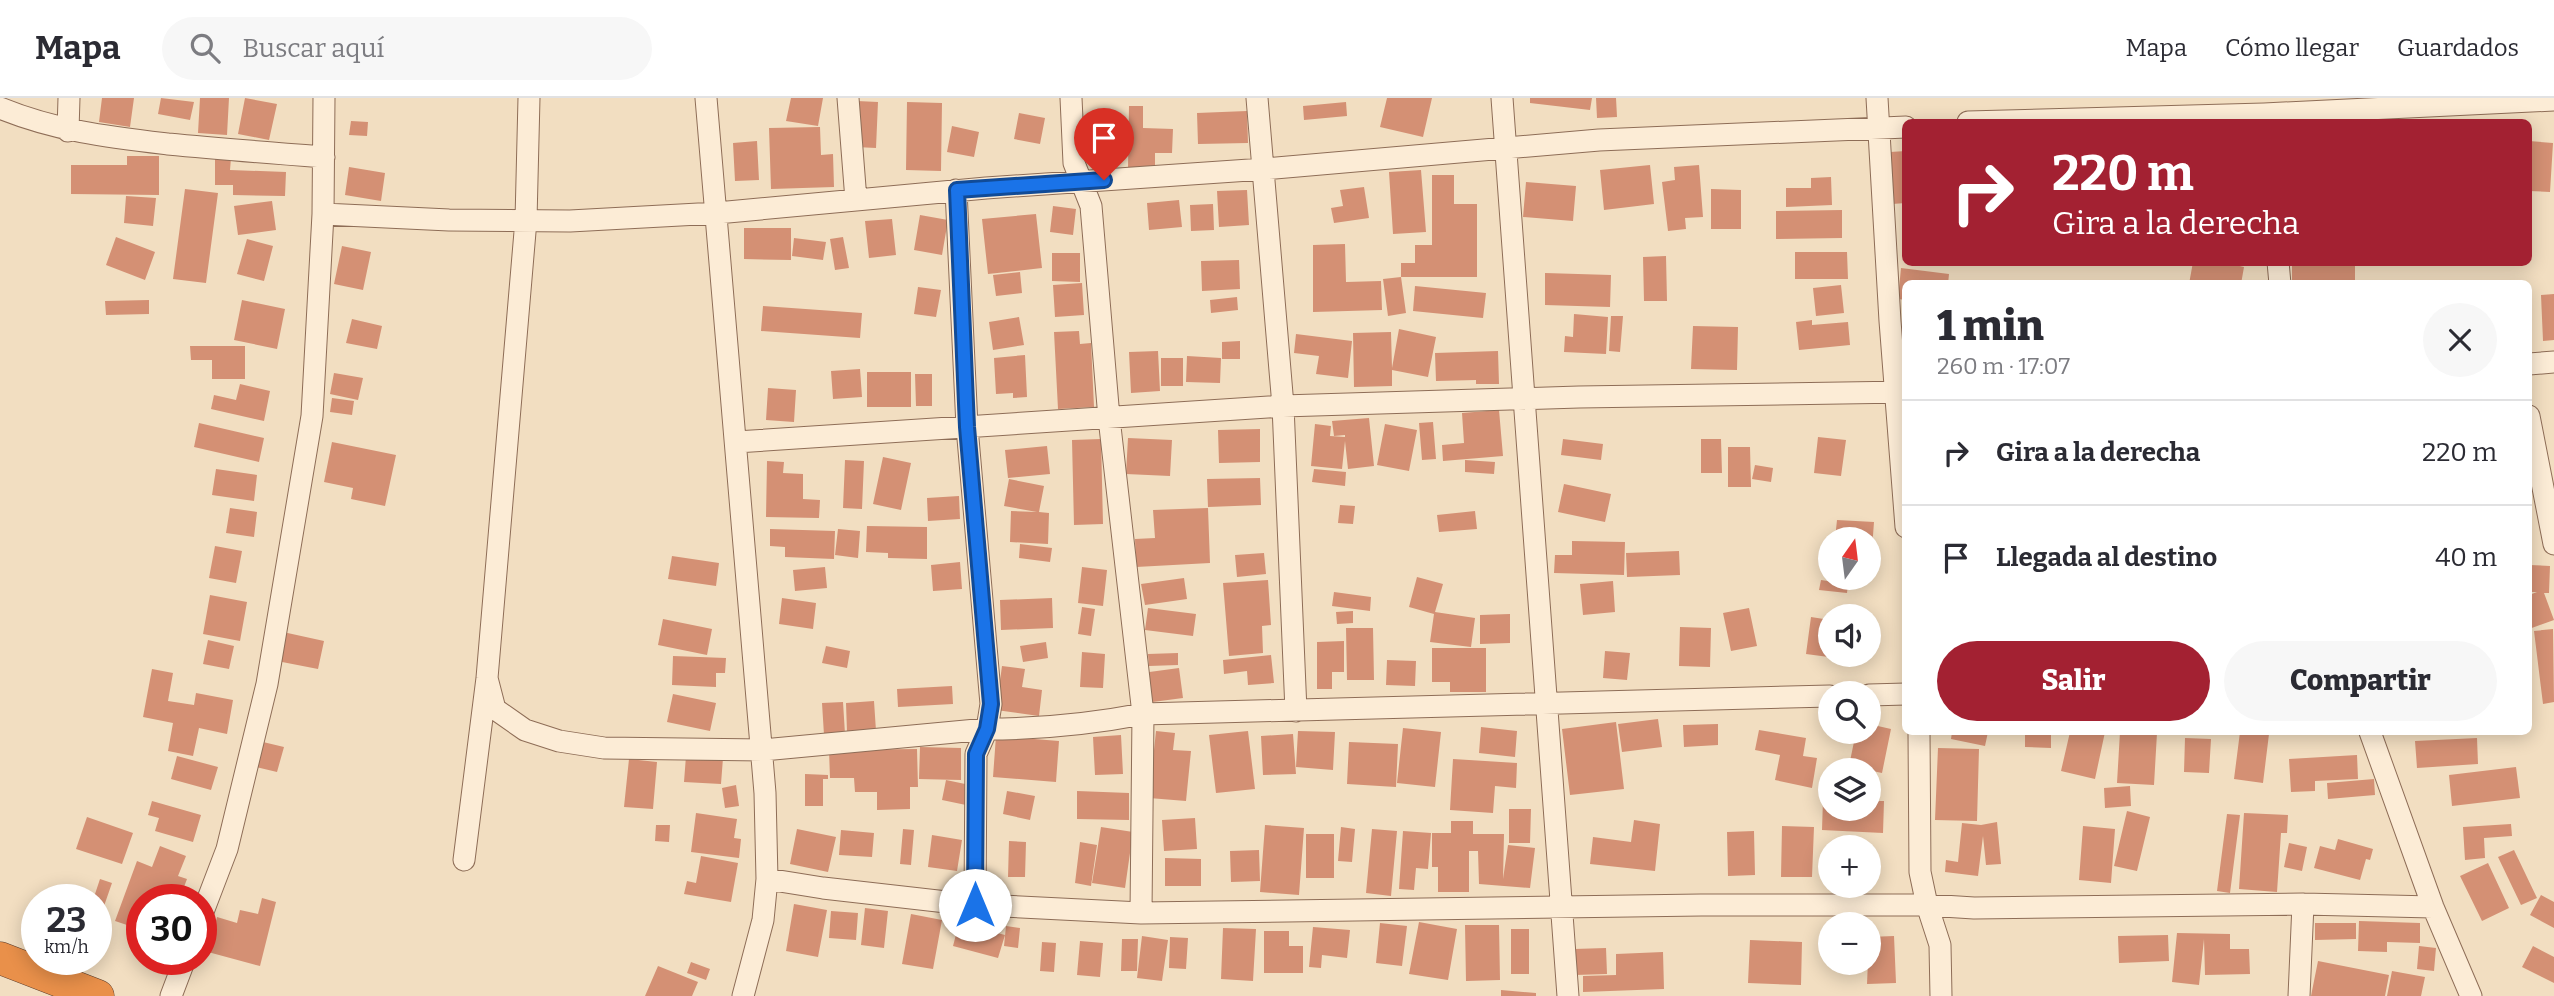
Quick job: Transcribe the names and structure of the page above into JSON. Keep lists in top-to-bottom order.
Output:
{
  "north": "top",
  "page": {
    "header": "Mapa",
    "search": "Buscar aquí",
    "nav": ["Mapa", "Cómo llegar", "Guardados"],
    "turn": ["220 m", "Gira a la derecha"],
    "heading": ["1 min", "260 m · 17:07"],
    "list": [
      {
        "name": "Gira a la derecha",
        "value": "220 m"
      },
      {
        "name": "Llegada al destino",
        "value": "40 m"
      }
    ],
    "map_buttons": ["+", "−"],
    "buttons": ["Salir", "Compartir"],
    "speed": "23 km/h",
    "limit": "30"
  }
}
